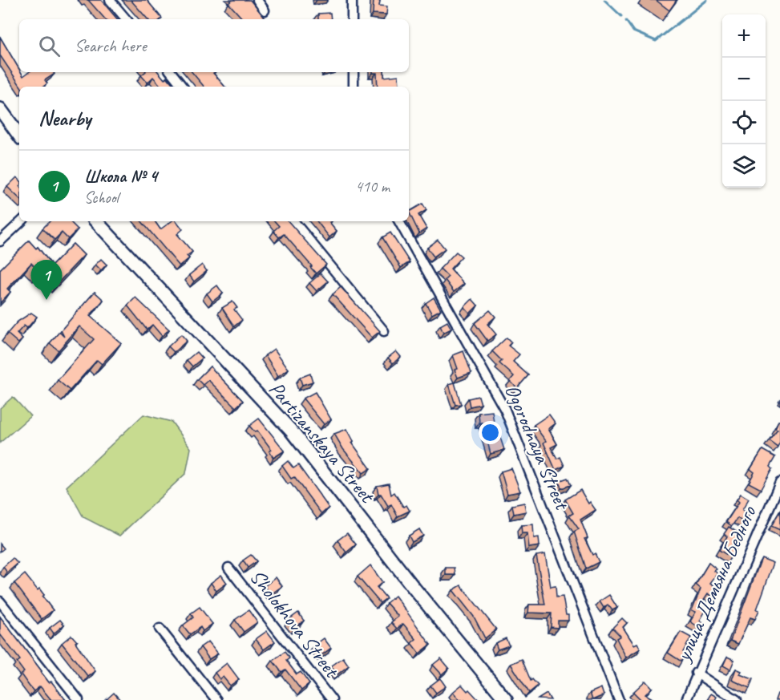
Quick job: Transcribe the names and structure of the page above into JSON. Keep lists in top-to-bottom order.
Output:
{
  "streets": {
    "street": [
      "Partizanskaya Street",
      "Ogorodnaya Street",
      "улица Демьяна Бедного",
      "Sholokhova Street"
    ]
  },
  "page": {
    "map_buttons": ["+", "−"],
    "search": "Search here",
    "heading": "Nearby",
    "list": [
      {
        "mark": "1",
        "name": "Школа № 4",
        "note": "School",
        "value": "410 m"
      }
    ],
    "pins": "1"
  }
}
